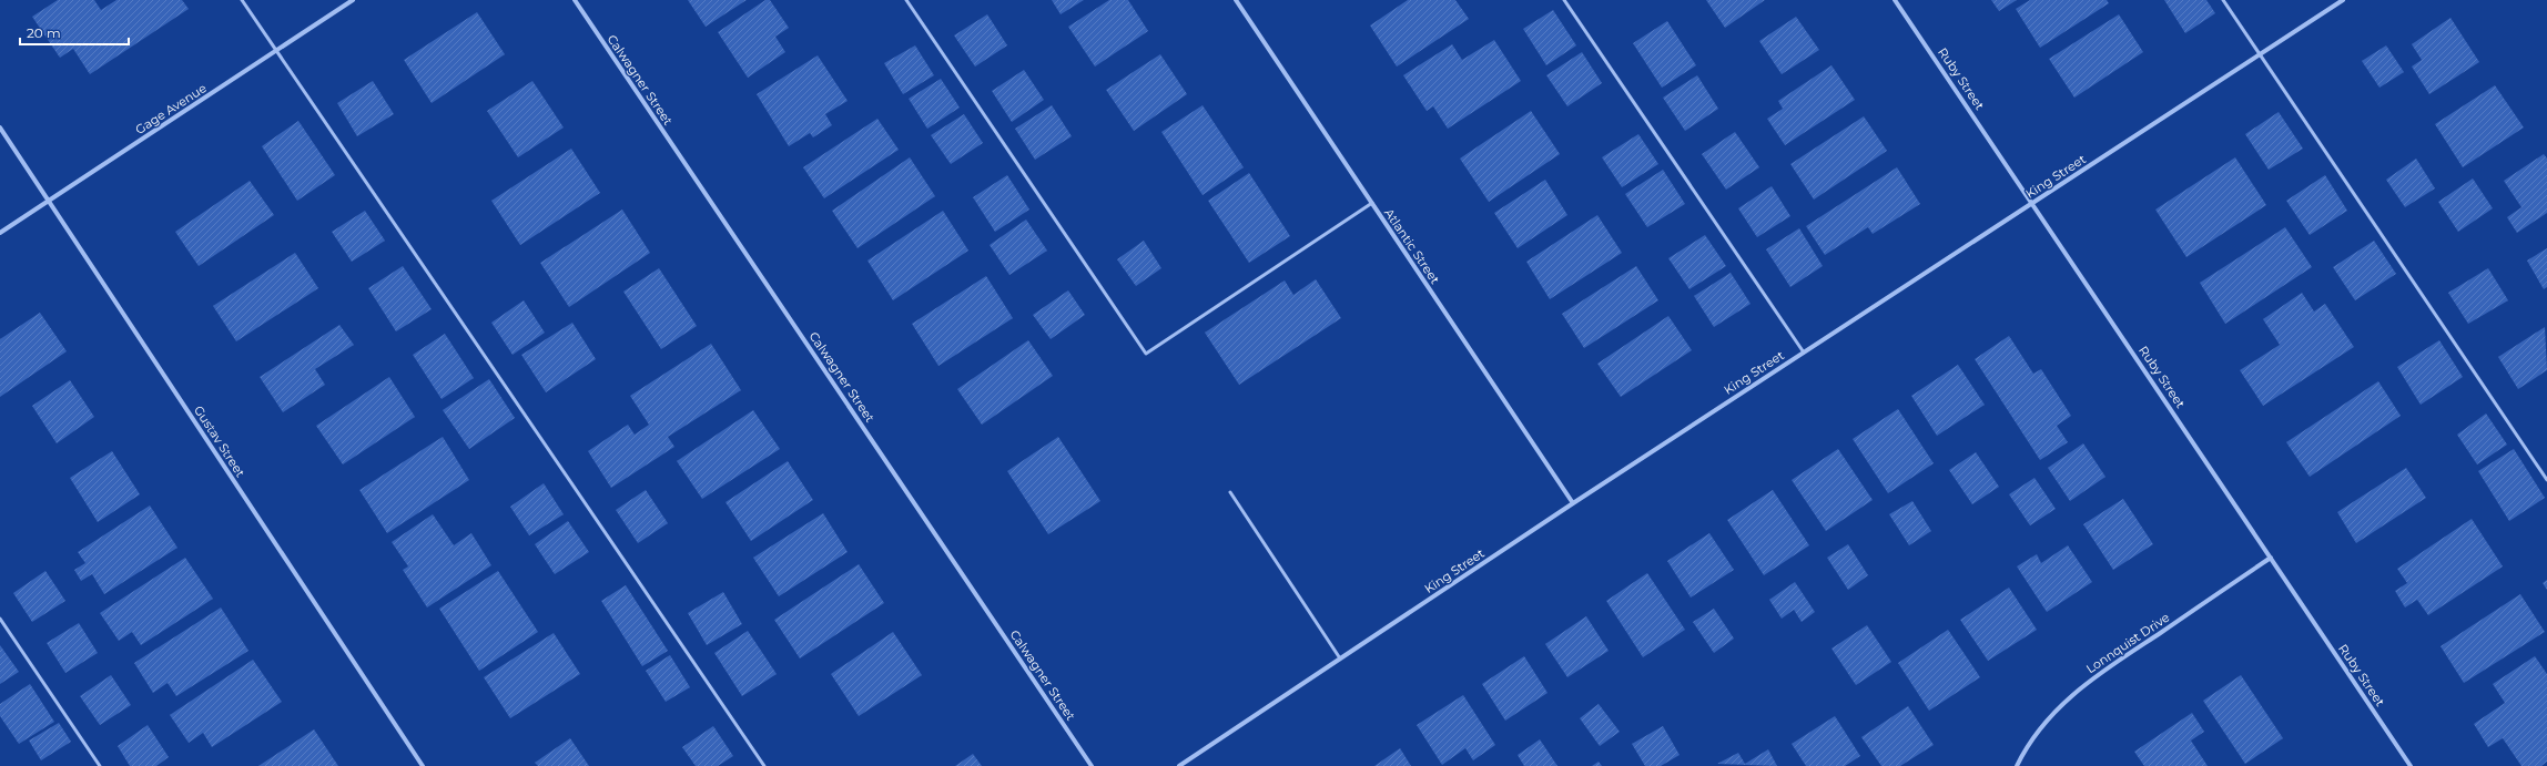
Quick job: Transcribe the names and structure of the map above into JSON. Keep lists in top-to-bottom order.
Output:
{
  "streets": {
    "street": [
      "Ruby Street",
      "Calwagner Street",
      "Gage Avenue",
      "King Street",
      "Atlantic Street",
      "Gustav Street",
      "Lonnquist Drive"
    ]
  },
  "crossings": [
    ["Ruby Street", "King Street"],
    ["Ruby Street", "Lonnquist Drive"],
    ["Gage Avenue", "Gustav Street"],
    ["King Street", "Atlantic Street"]
  ],
  "scale_bar": "20 m"
}
